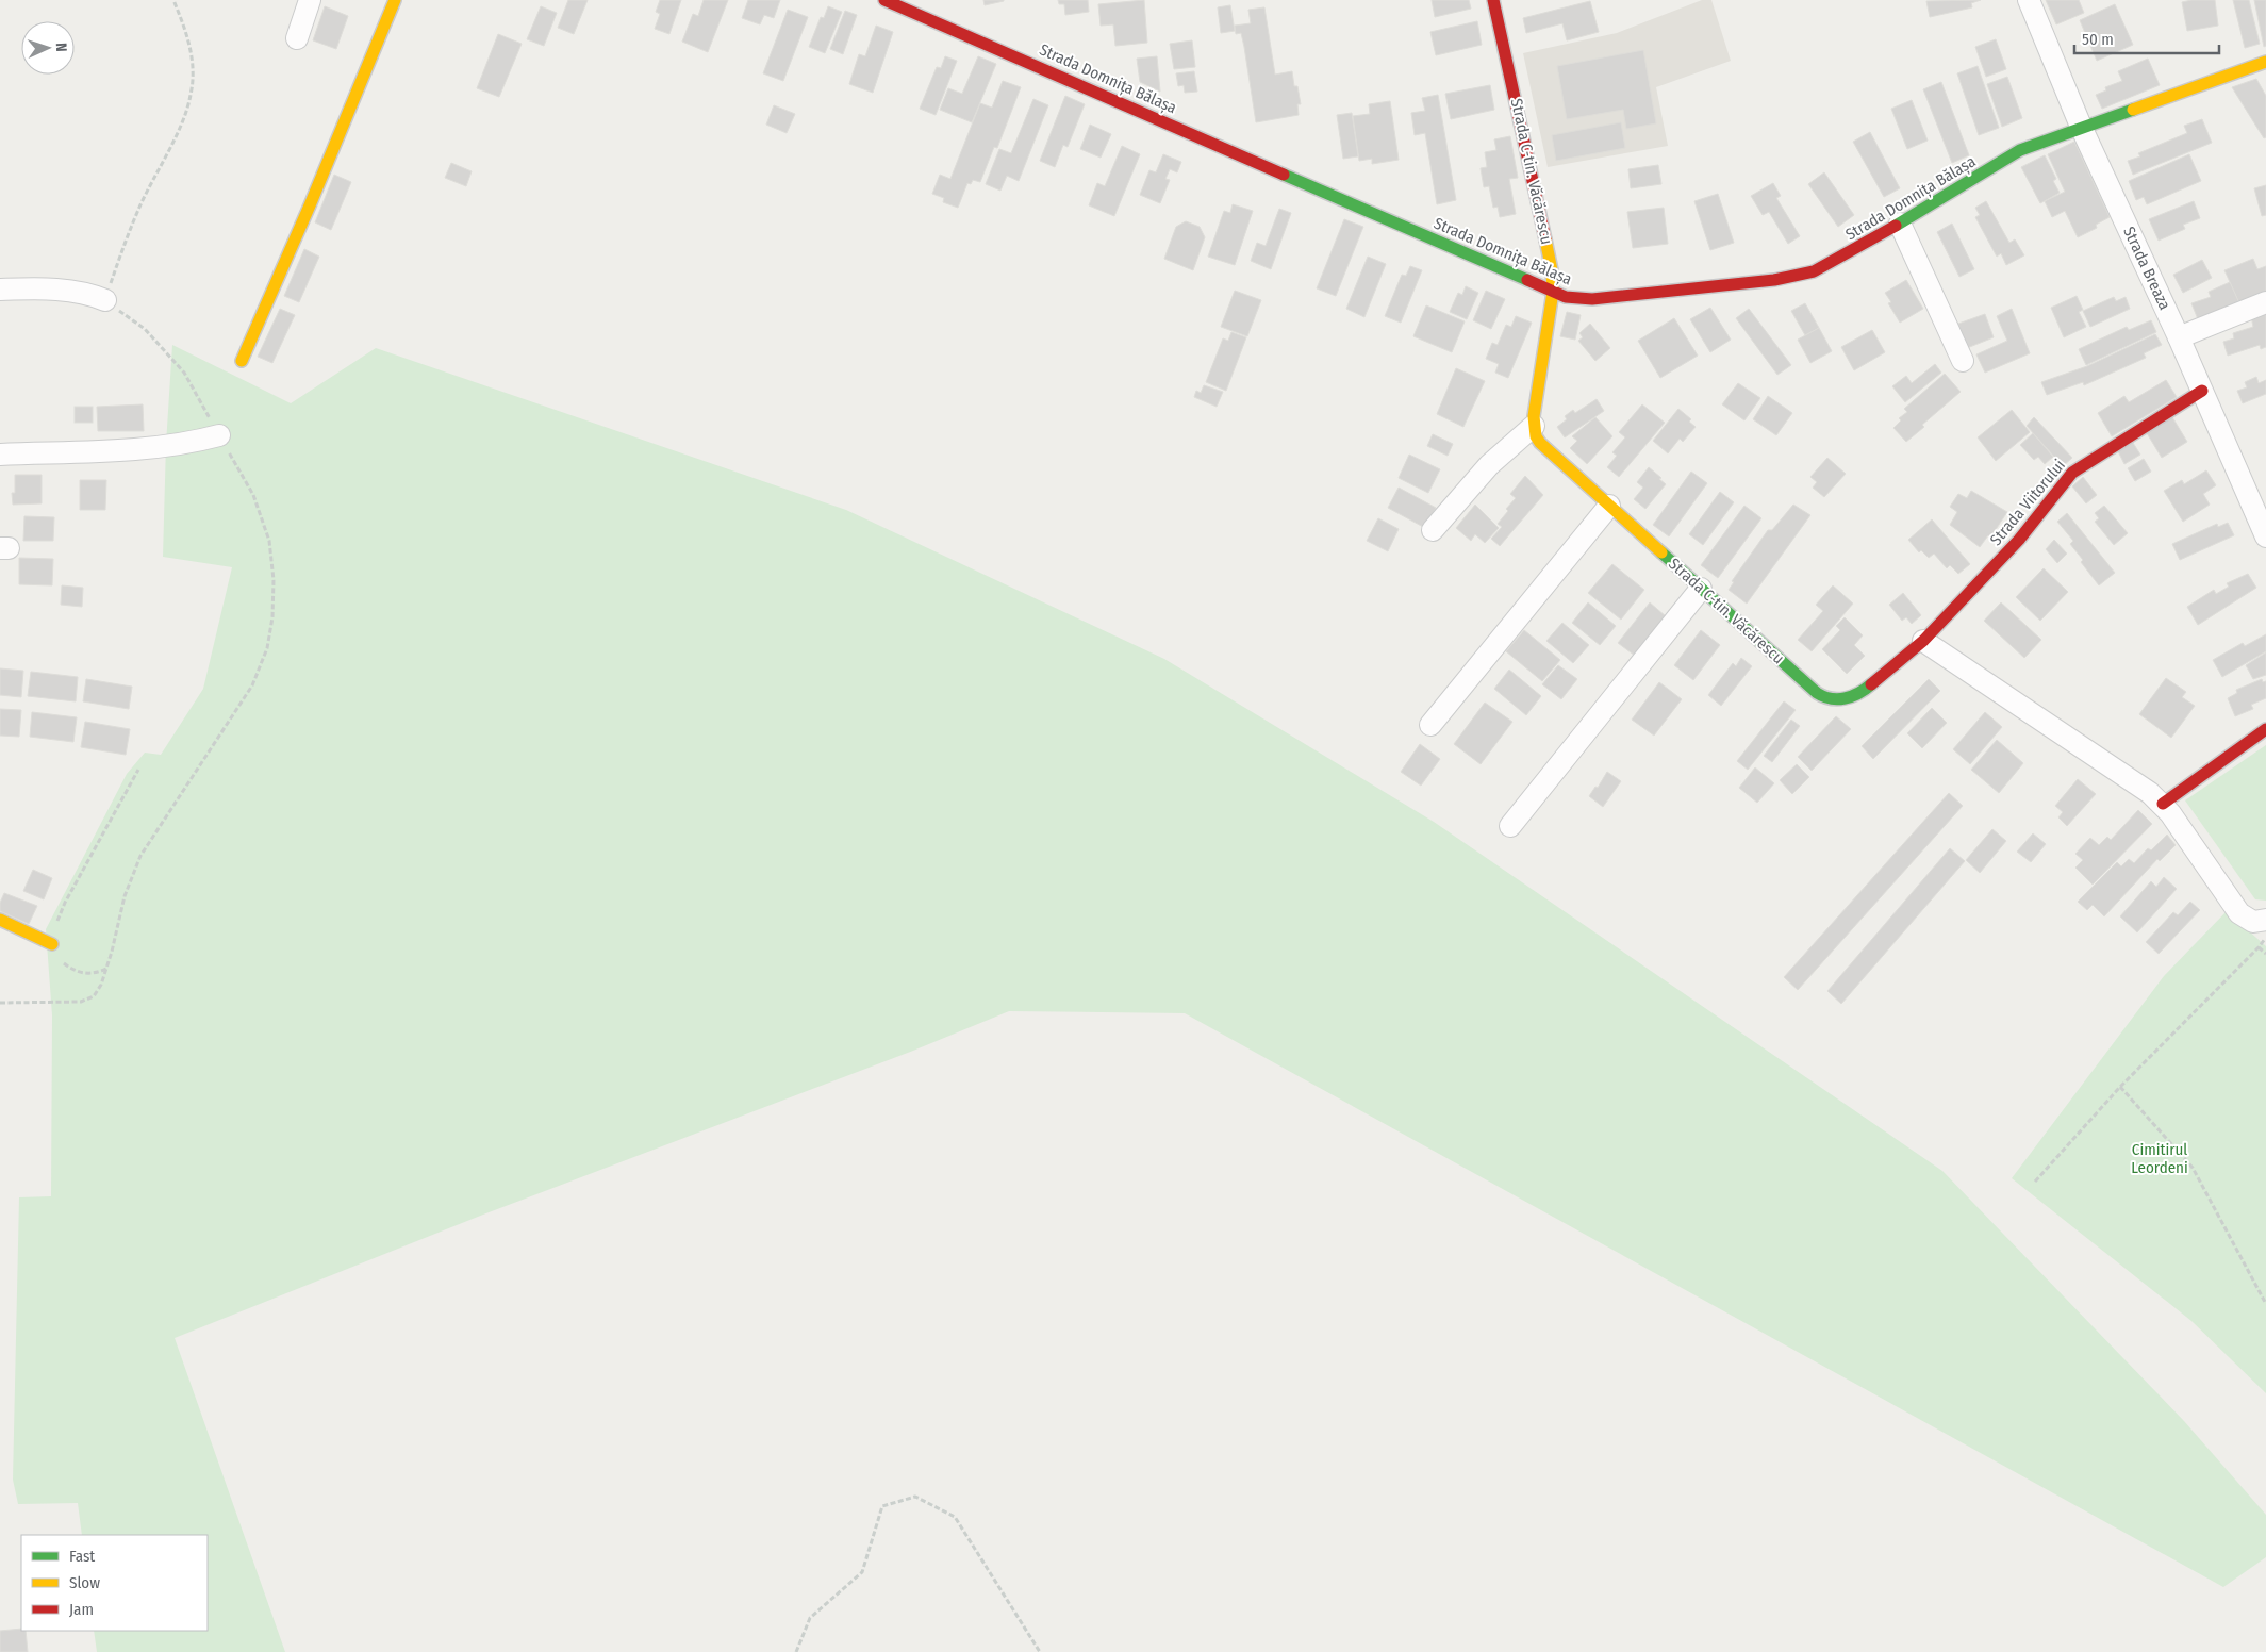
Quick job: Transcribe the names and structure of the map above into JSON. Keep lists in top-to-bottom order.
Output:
{
  "streets": {
    "street": [
      "Strada Domnița Bălașa",
      "Strada C-tin. Văcărescu",
      "Strada Breaza",
      "Strada Viitorului"
    ]
  },
  "crossings": [
    ["Strada Domnița Bălașa", "Strada C-tin. Văcărescu"],
    ["Strada Domnița Bălașa", "Strada Breaza"],
    ["Strada C-tin. Văcărescu", "Strada Viitorului"],
    ["Strada Breaza", "Strada Viitorului"]
  ],
  "parks": ["Cimitirul Leordeni"],
  "legend": ["Fast", "Slow", "Jam"],
  "scale_bar": "50 m",
  "north": "right"
}
